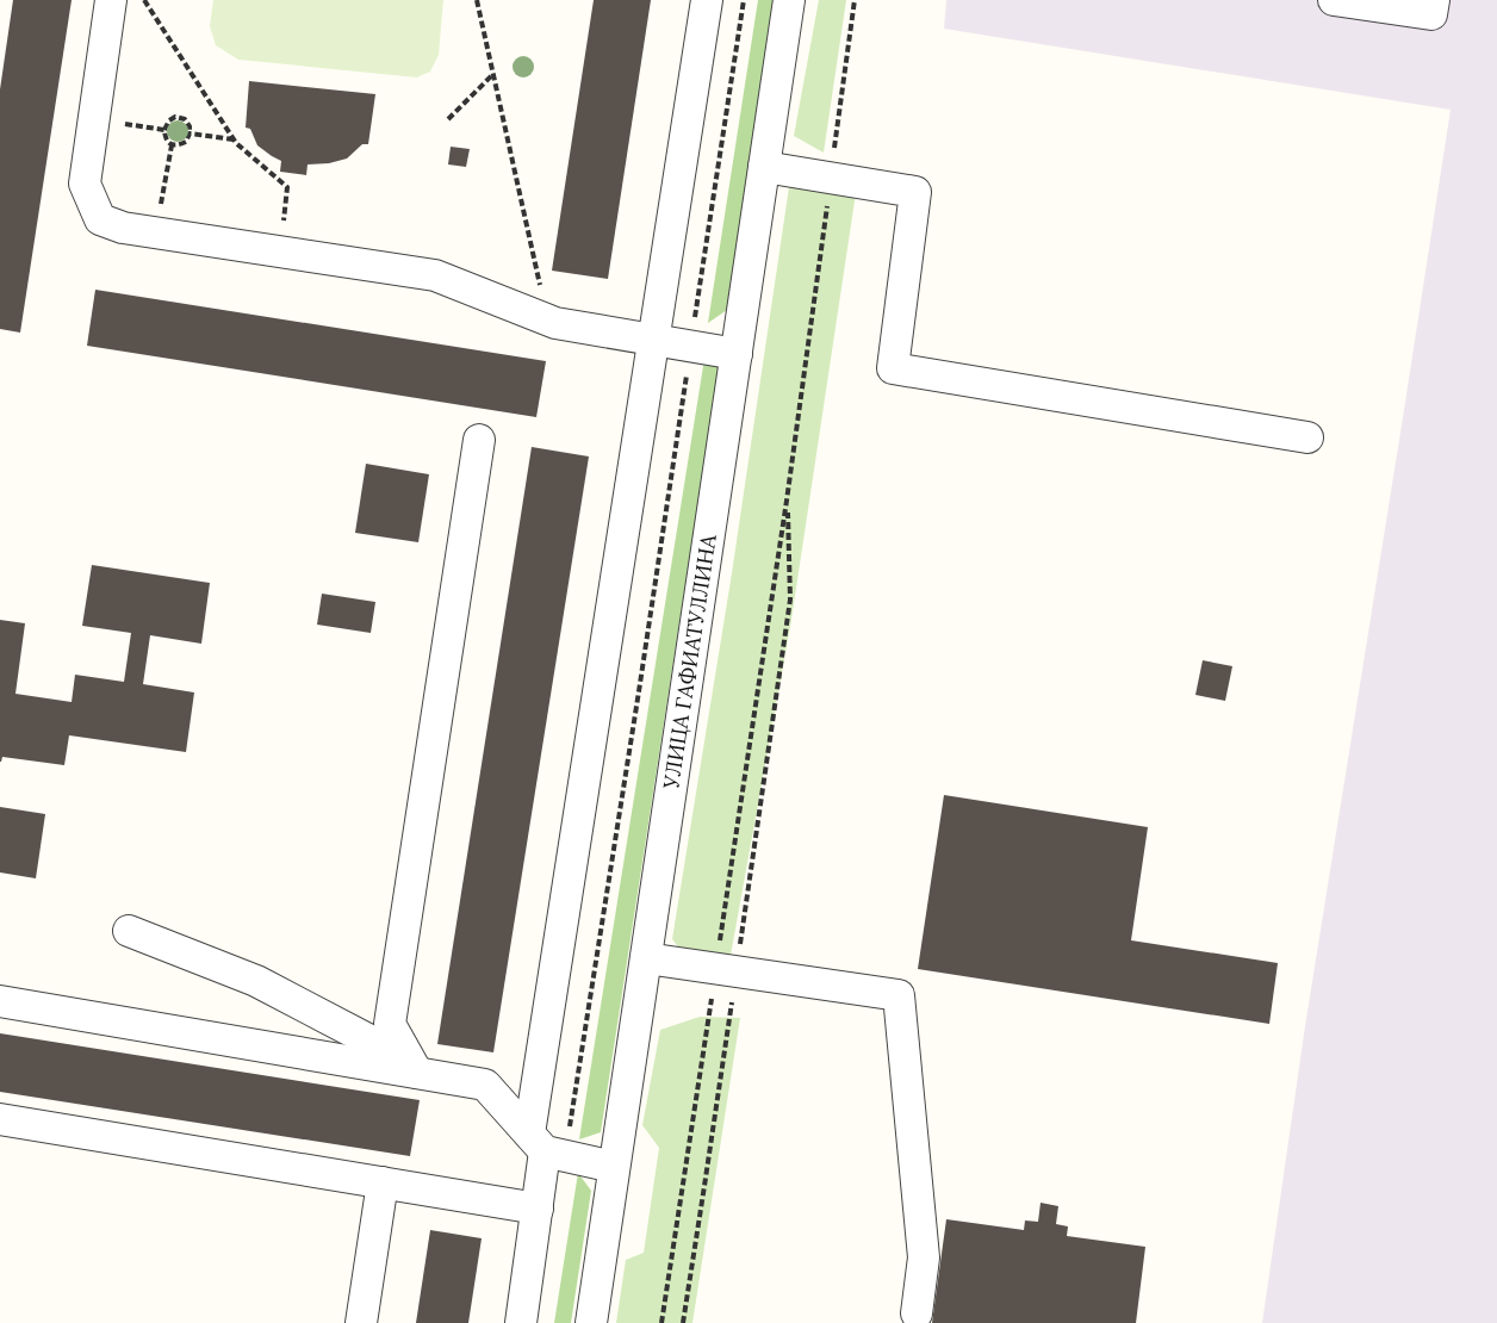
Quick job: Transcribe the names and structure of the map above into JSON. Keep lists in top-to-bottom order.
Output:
{
  "streets": {
    "street": ["УЛИЦА ГАФИАТУЛЛИНА"]
  }
}
